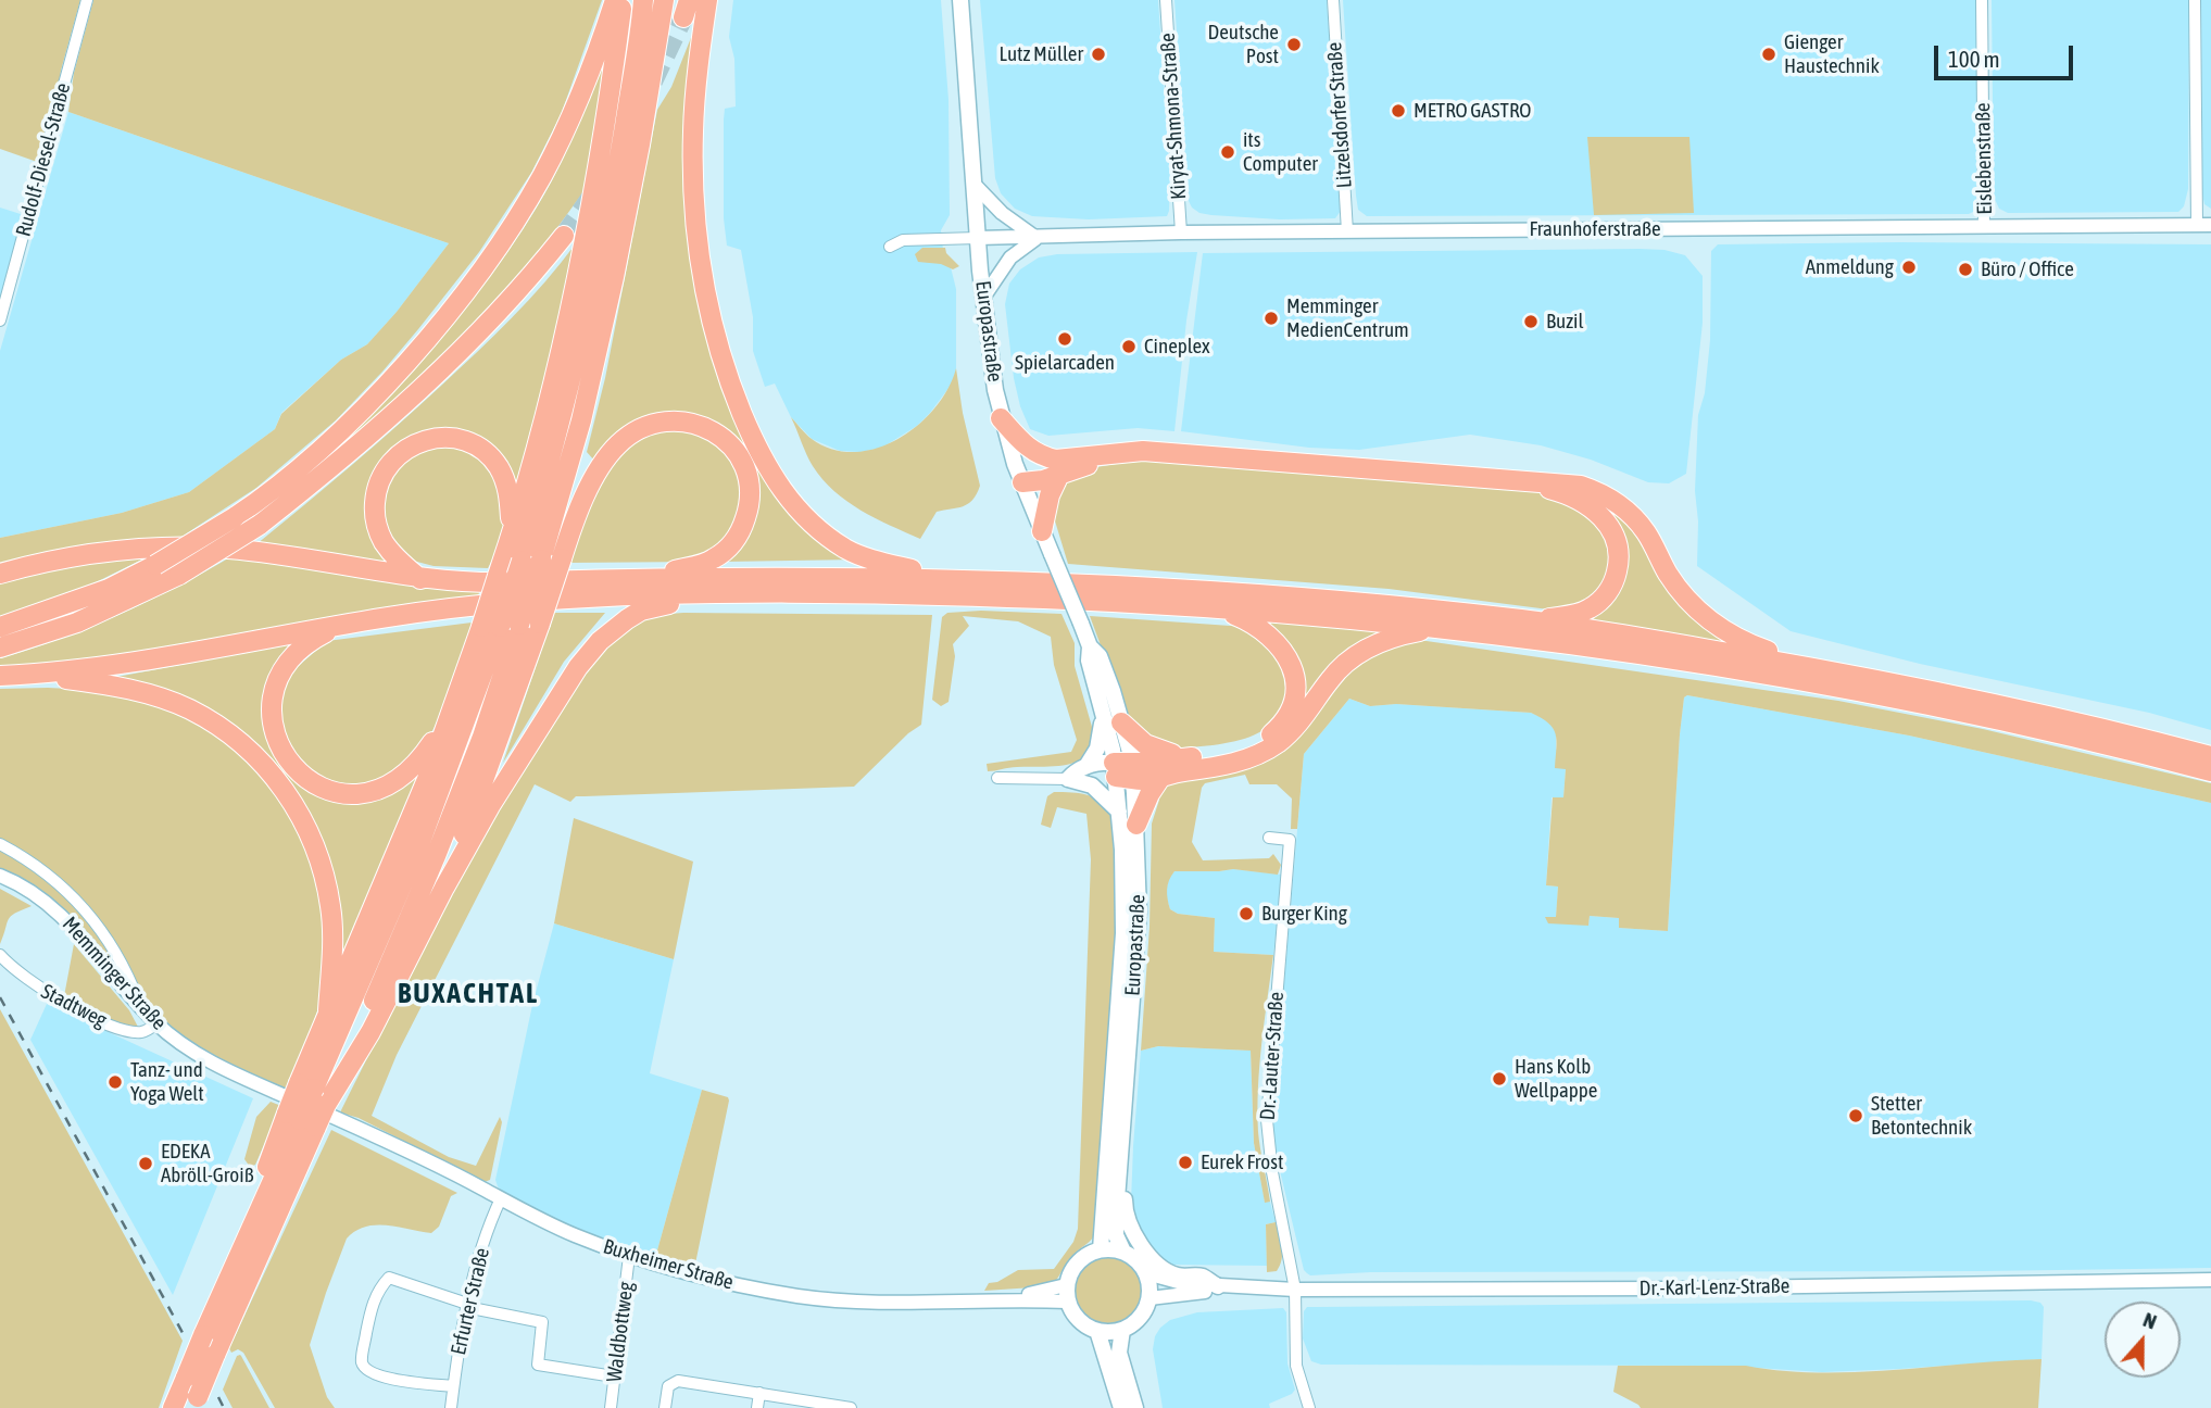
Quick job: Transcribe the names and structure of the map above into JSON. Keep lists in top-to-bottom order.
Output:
{
  "streets": {
    "main road": ["Europastraße"],
    "street": [
      "Litzelsdorfer Straße",
      "Kiryat-Shmona-Straße",
      "Eislebenstraße",
      "Rudolf-Diesel-Straße",
      "Fraunhoferstraße",
      "Memminger Straße",
      "Stadtweg",
      "Dr.-Lauter-Straße",
      "Buxheimer Straße",
      "Dr.-Karl-Lenz-Straße",
      "Erfurter Straße",
      "Waldbottweg"
    ]
  },
  "crossings": [
    ["Litzelsdorfer Straße", "Fraunhoferstraße"],
    ["Kiryat-Shmona-Straße", "Fraunhoferstraße"],
    ["Eislebenstraße", "Fraunhoferstraße"],
    ["Fraunhoferstraße", "Europastraße"],
    ["Europastraße", "Buxheimer Straße"],
    ["Europastraße", "Dr.-Karl-Lenz-Straße"],
    ["Memminger Straße", "Stadtweg"],
    ["Memminger Straße", "Buxheimer Straße"],
    ["Dr.-Lauter-Straße", "Dr.-Karl-Lenz-Straße"],
    ["Buxheimer Straße", "Dr.-Karl-Lenz-Straße"],
    ["Buxheimer Straße", "Erfurter Straße"],
    ["Buxheimer Straße", "Waldbottweg"]
  ],
  "districts": ["BUXACHTAL"],
  "places": [
    "Deutsche Post",
    "Lutz Müller",
    "Gienger Haustechnik",
    "METRO GASTRO",
    "its Computer",
    "Anmeldung",
    "Büro / Office",
    "Memminger MedienCentrum",
    "Buzil",
    "Spielarcaden",
    "Cineplex",
    "Burger King",
    "Hans Kolb Wellpappe",
    "Tanz- und Yoga Welt",
    "Stetter Betontechnik",
    "Eurek Frost",
    "EDEKA Abröll-Groiß"
  ],
  "scale_bar": "100 m",
  "north": "top"
}
